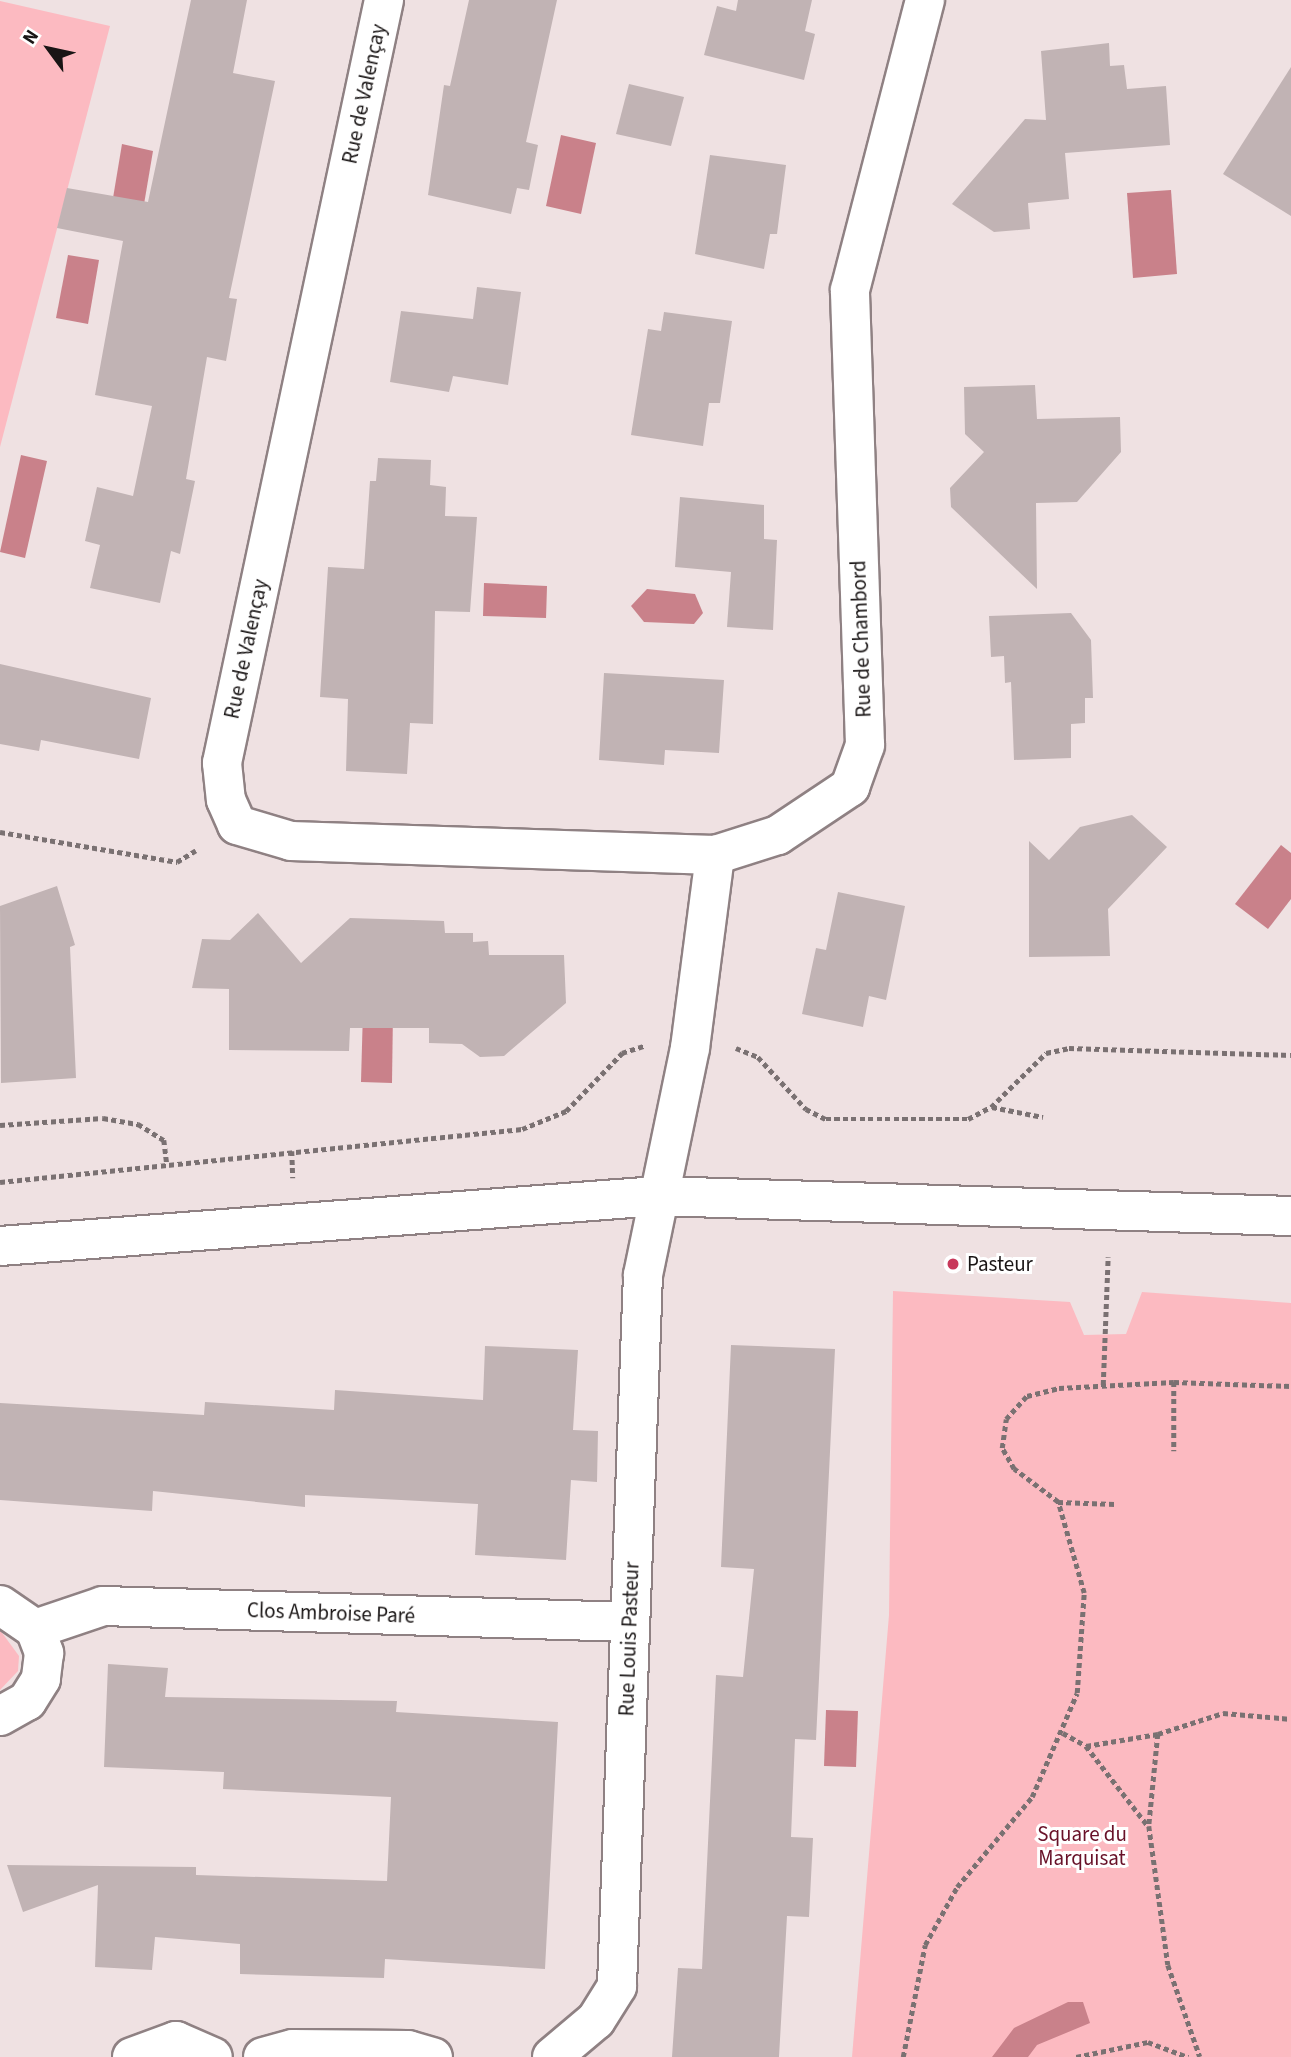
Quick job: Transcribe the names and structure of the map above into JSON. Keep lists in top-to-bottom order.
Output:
{
  "streets": {
    "street": [
      "Rue de Valençay",
      "Rue de Chambord",
      "Clos Ambroise Paré",
      "Rue Louis Pasteur"
    ]
  },
  "crossings": [
    ["Clos Ambroise Paré", "Rue Louis Pasteur"]
  ],
  "parks": ["Square du Marquisat"],
  "places": ["Pasteur"],
  "north": "top left"
}
